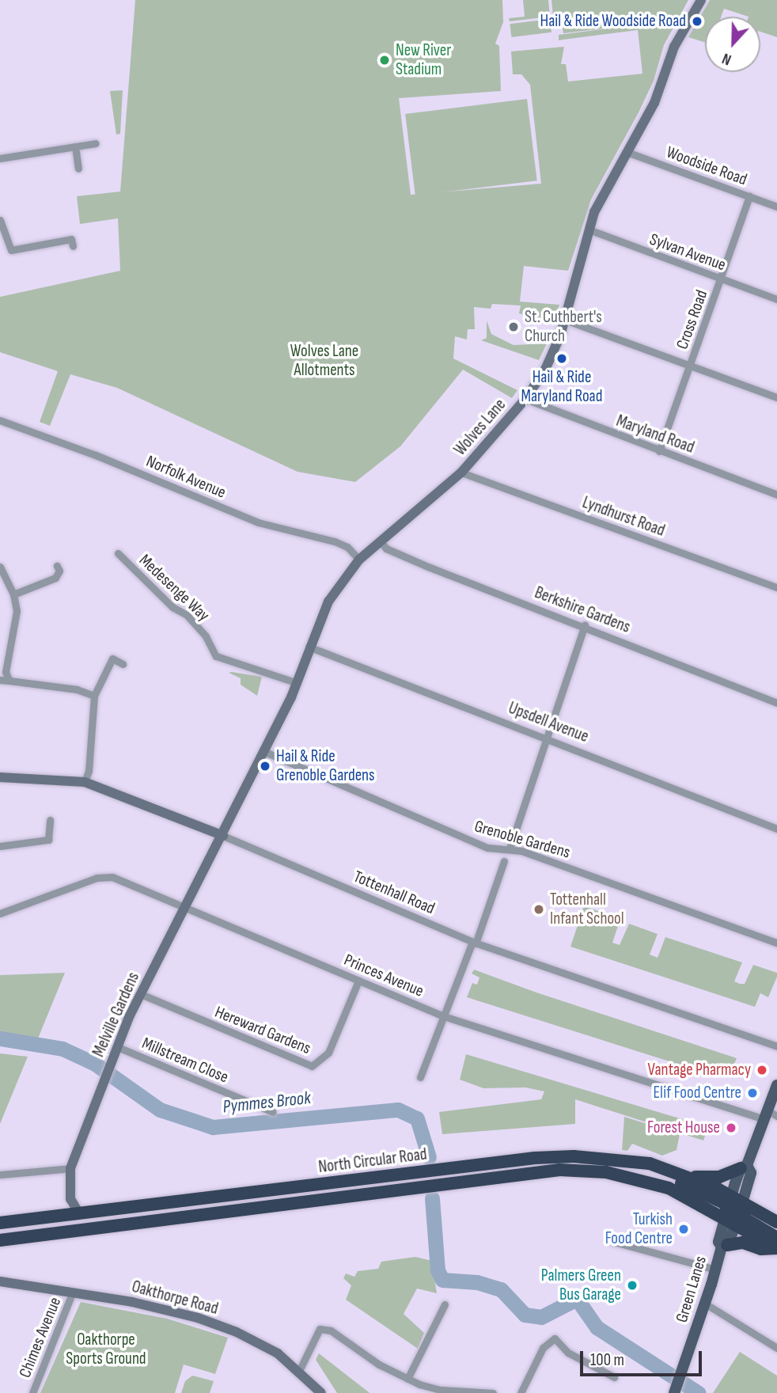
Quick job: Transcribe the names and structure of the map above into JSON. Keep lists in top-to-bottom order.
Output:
{
  "streets": {
    "highway": ["North Circular Road"],
    "main road": ["Green Lanes"],
    "street": [
      "Woodside Road",
      "Sylvan Avenue",
      "Cross Road",
      "Wolves Lane",
      "Maryland Road",
      "Norfolk Avenue",
      "Lyndhurst Road",
      "Medesenge Way",
      "Berkshire Gardens",
      "Upsdell Avenue",
      "Grenoble Gardens",
      "Tottenhall Road",
      "Princes Avenue",
      "Melville Gardens",
      "Hereward Gardens",
      "Millstream Close",
      "Oakthorpe Road",
      "Chimes Avenue"
    ]
  },
  "crossings": [
    ["Woodside Road", "Cross Road"],
    ["Woodside Road", "Wolves Lane"],
    ["Sylvan Avenue", "Cross Road"],
    ["Sylvan Avenue", "Wolves Lane"],
    ["Cross Road", "Maryland Road"],
    ["Wolves Lane", "Maryland Road"],
    ["Wolves Lane", "Norfolk Avenue"],
    ["Wolves Lane", "Lyndhurst Road"],
    ["Wolves Lane", "Medesenge Way"],
    ["Wolves Lane", "Berkshire Gardens"],
    ["Wolves Lane", "Upsdell Avenue"],
    ["Wolves Lane", "Grenoble Gardens"],
    ["Wolves Lane", "Tottenhall Road"],
    ["Wolves Lane", "Melville Gardens"],
    ["Tottenhall Road", "Melville Gardens"],
    ["Princes Avenue", "Melville Gardens"],
    ["Princes Avenue", "Hereward Gardens"],
    ["Princes Avenue", "Green Lanes"],
    ["Melville Gardens", "Hereward Gardens"],
    ["Melville Gardens", "Millstream Close"],
    ["Melville Gardens", "North Circular Road"],
    ["North Circular Road", "Green Lanes"],
    ["Oakthorpe Road", "Chimes Avenue"]
  ],
  "water": ["Pymmes Brook"],
  "parks": ["Wolves Lane Allotments", "Oakthorpe Sports Ground"],
  "places": [
    "Hail & Ride Woodside Road",
    "New River Stadium",
    "St. Cuthbert's Church",
    "Hail & Ride Maryland Road",
    "Hail & Ride Grenoble Gardens",
    "Tottenhall Infant School",
    "Vantage Pharmacy",
    "Elif Food Centre",
    "Forest House",
    "Turkish Food Centre",
    "Palmers Green Bus Garage"
  ],
  "scale_bar": "100 m",
  "north": "bottom"
}
